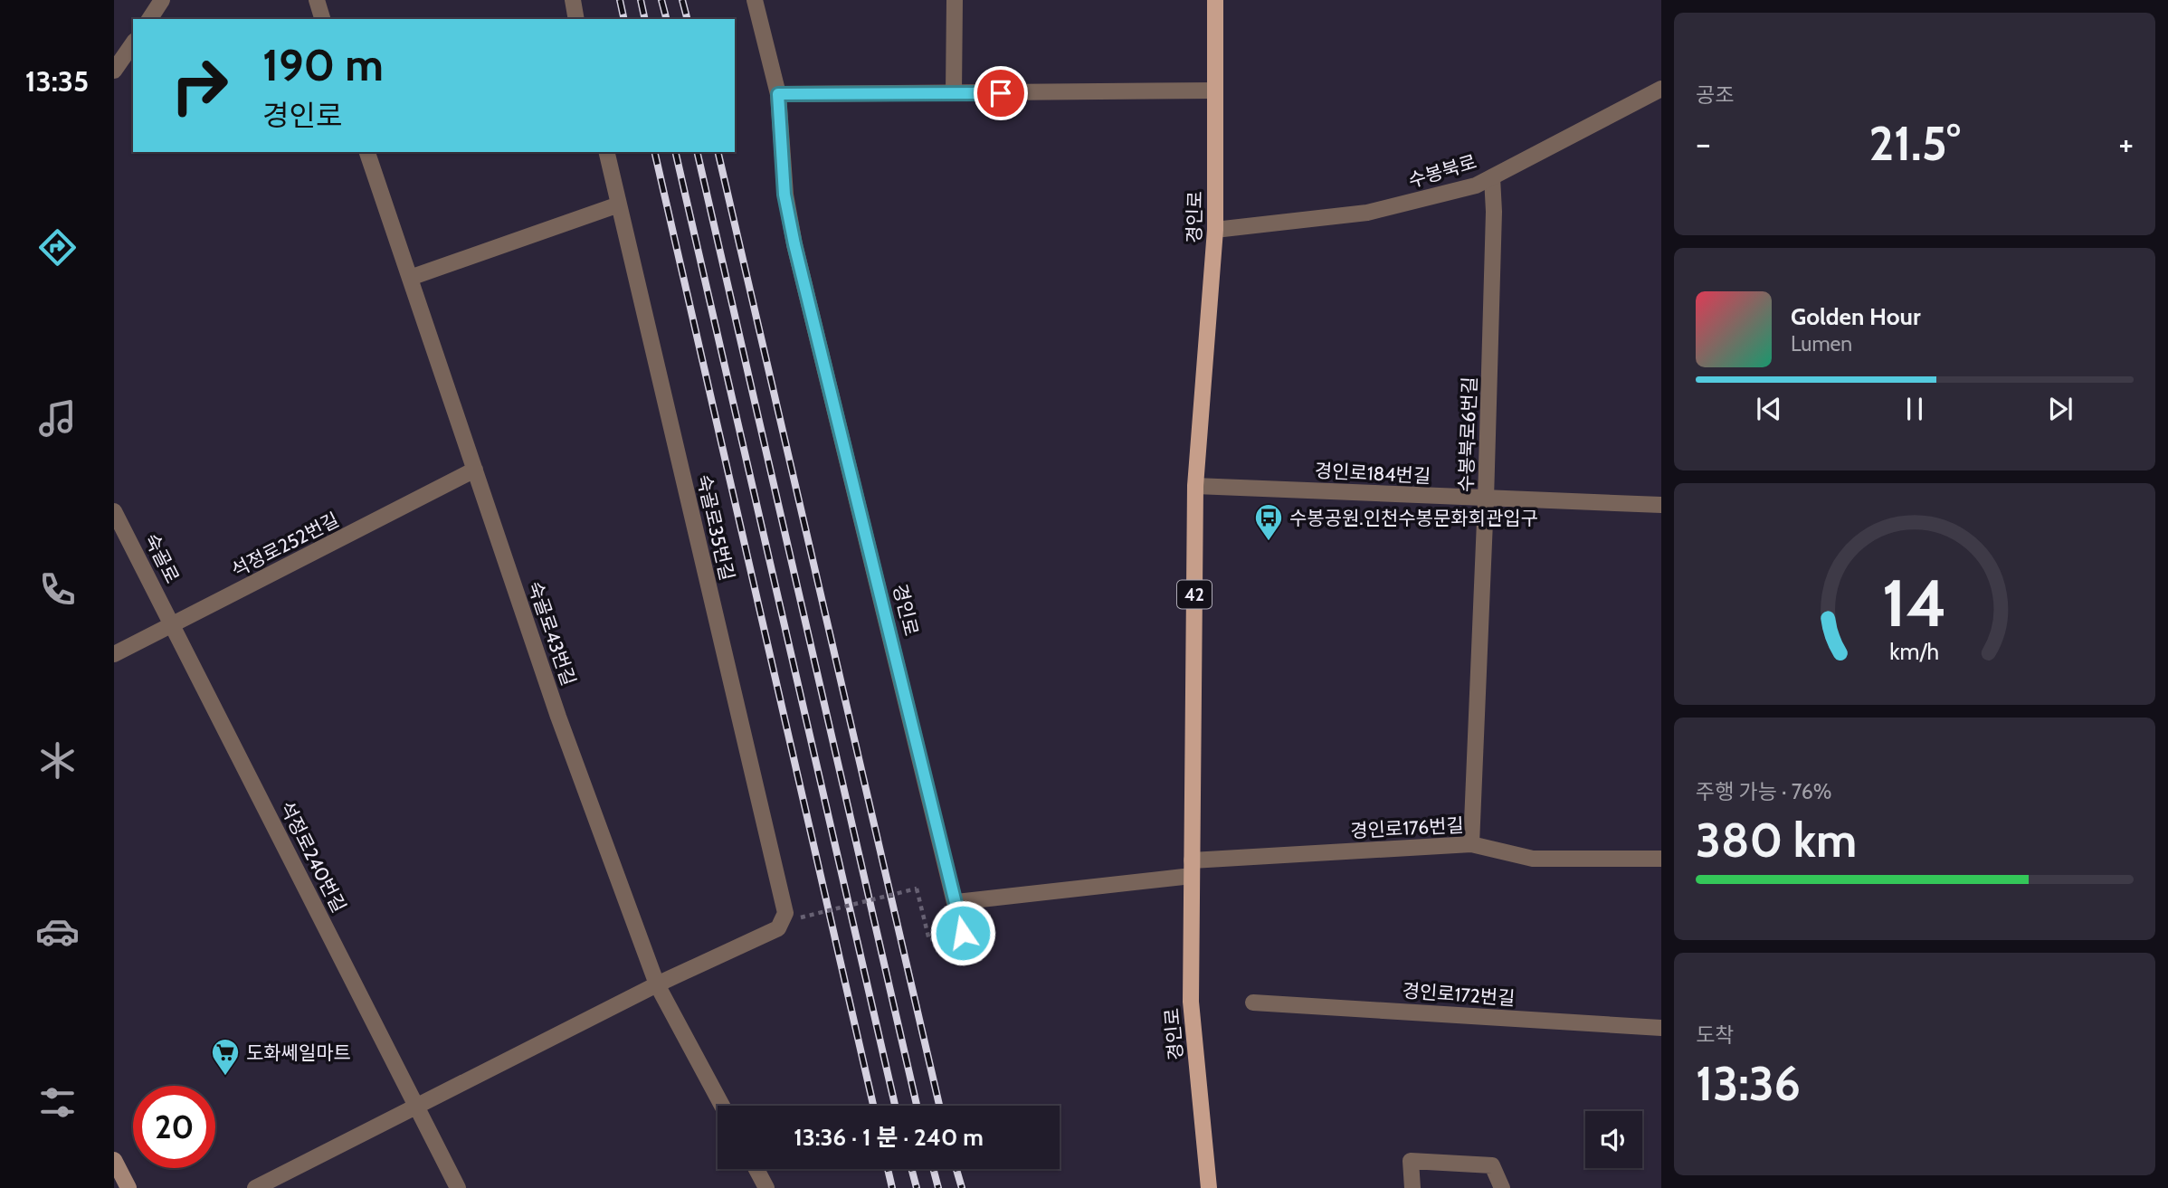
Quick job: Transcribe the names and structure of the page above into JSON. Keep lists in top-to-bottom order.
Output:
{
  "streets": {
    "main road": ["경인로", "42"],
    "street": [
      "수봉북로",
      "수봉북로6번길",
      "경인로184번길",
      "숙골로35번길",
      "석정로252번길",
      "숙골로",
      "숙골로43번길",
      "경인로176번길",
      "석정로240번길",
      "경인로172번길"
    ]
  },
  "crossings": [
    ["수봉북로", "경인로"],
    ["수봉북로", "수봉북로6번길"],
    ["경인로", "경인로184번길"],
    ["경인로", "경인로176번길"],
    ["수봉북로6번길", "경인로184번길"],
    ["수봉북로6번길", "경인로176번길"],
    ["석정로252번길", "숙골로"],
    ["석정로252번길", "숙골로43번길"],
    ["석정로252번길", "석정로240번길"],
    ["숙골로", "석정로240번길"]
  ],
  "places": {
    "bus stop": ["수봉공원.인천수봉문화회관입구"],
    "supermarket": ["도화쎄일마트"]
  },
  "page": {
    "tabs": "13:35",
    "tile": [
      "공조",
      ["주행 가능 · 76%", "380 km"],
      ["도착", "13:36"]
    ],
    "turn": ["190 m", "경인로"],
    "heat": ["−", "21.5°", "+"],
    "song": ["Golden Hour", "Lumen"],
    "limit": "20",
    "trip": "13:36 · 1 분 · 240 m",
    "gauge": ["14", "km/h"]
  }
}
